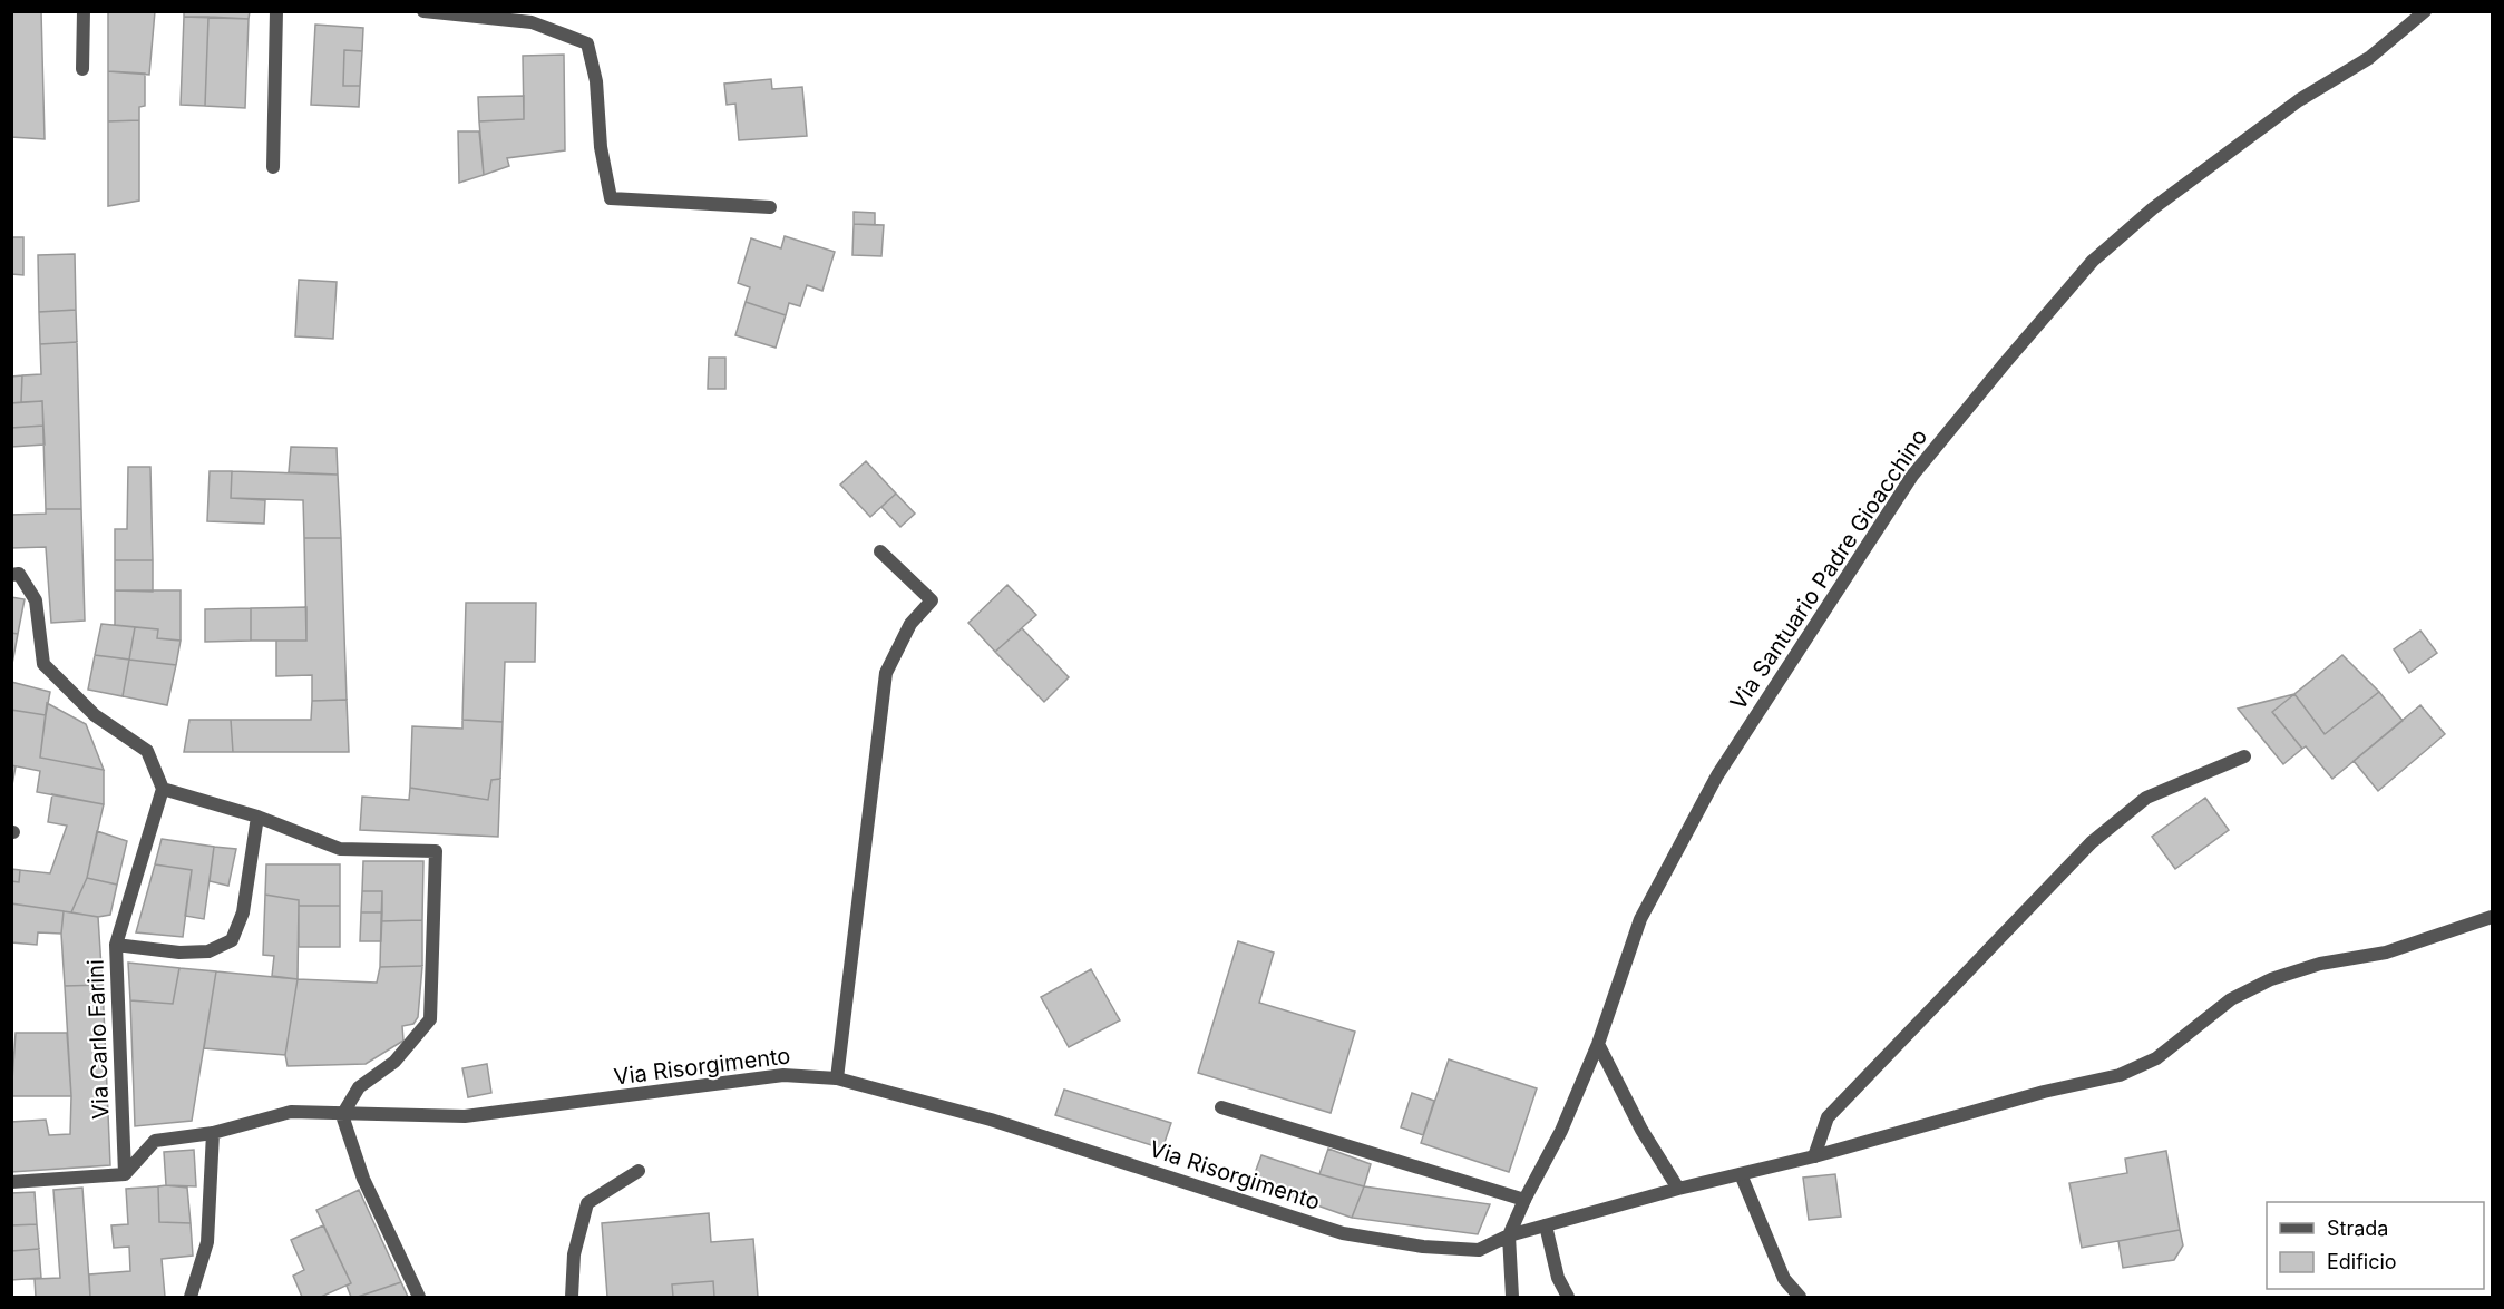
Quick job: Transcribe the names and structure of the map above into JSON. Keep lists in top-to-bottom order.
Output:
{
  "streets": {
    "street": ["Via Santuario Padre Gioacchino", "Via Carlo Farini", "Via Risorgimento"]
  },
  "crossings": [
    ["Via Santuario Padre Gioacchino", "Via Risorgimento"],
    ["Via Carlo Farini", "Via Risorgimento"]
  ],
  "legend": ["Strada", "Edificio"]
}
